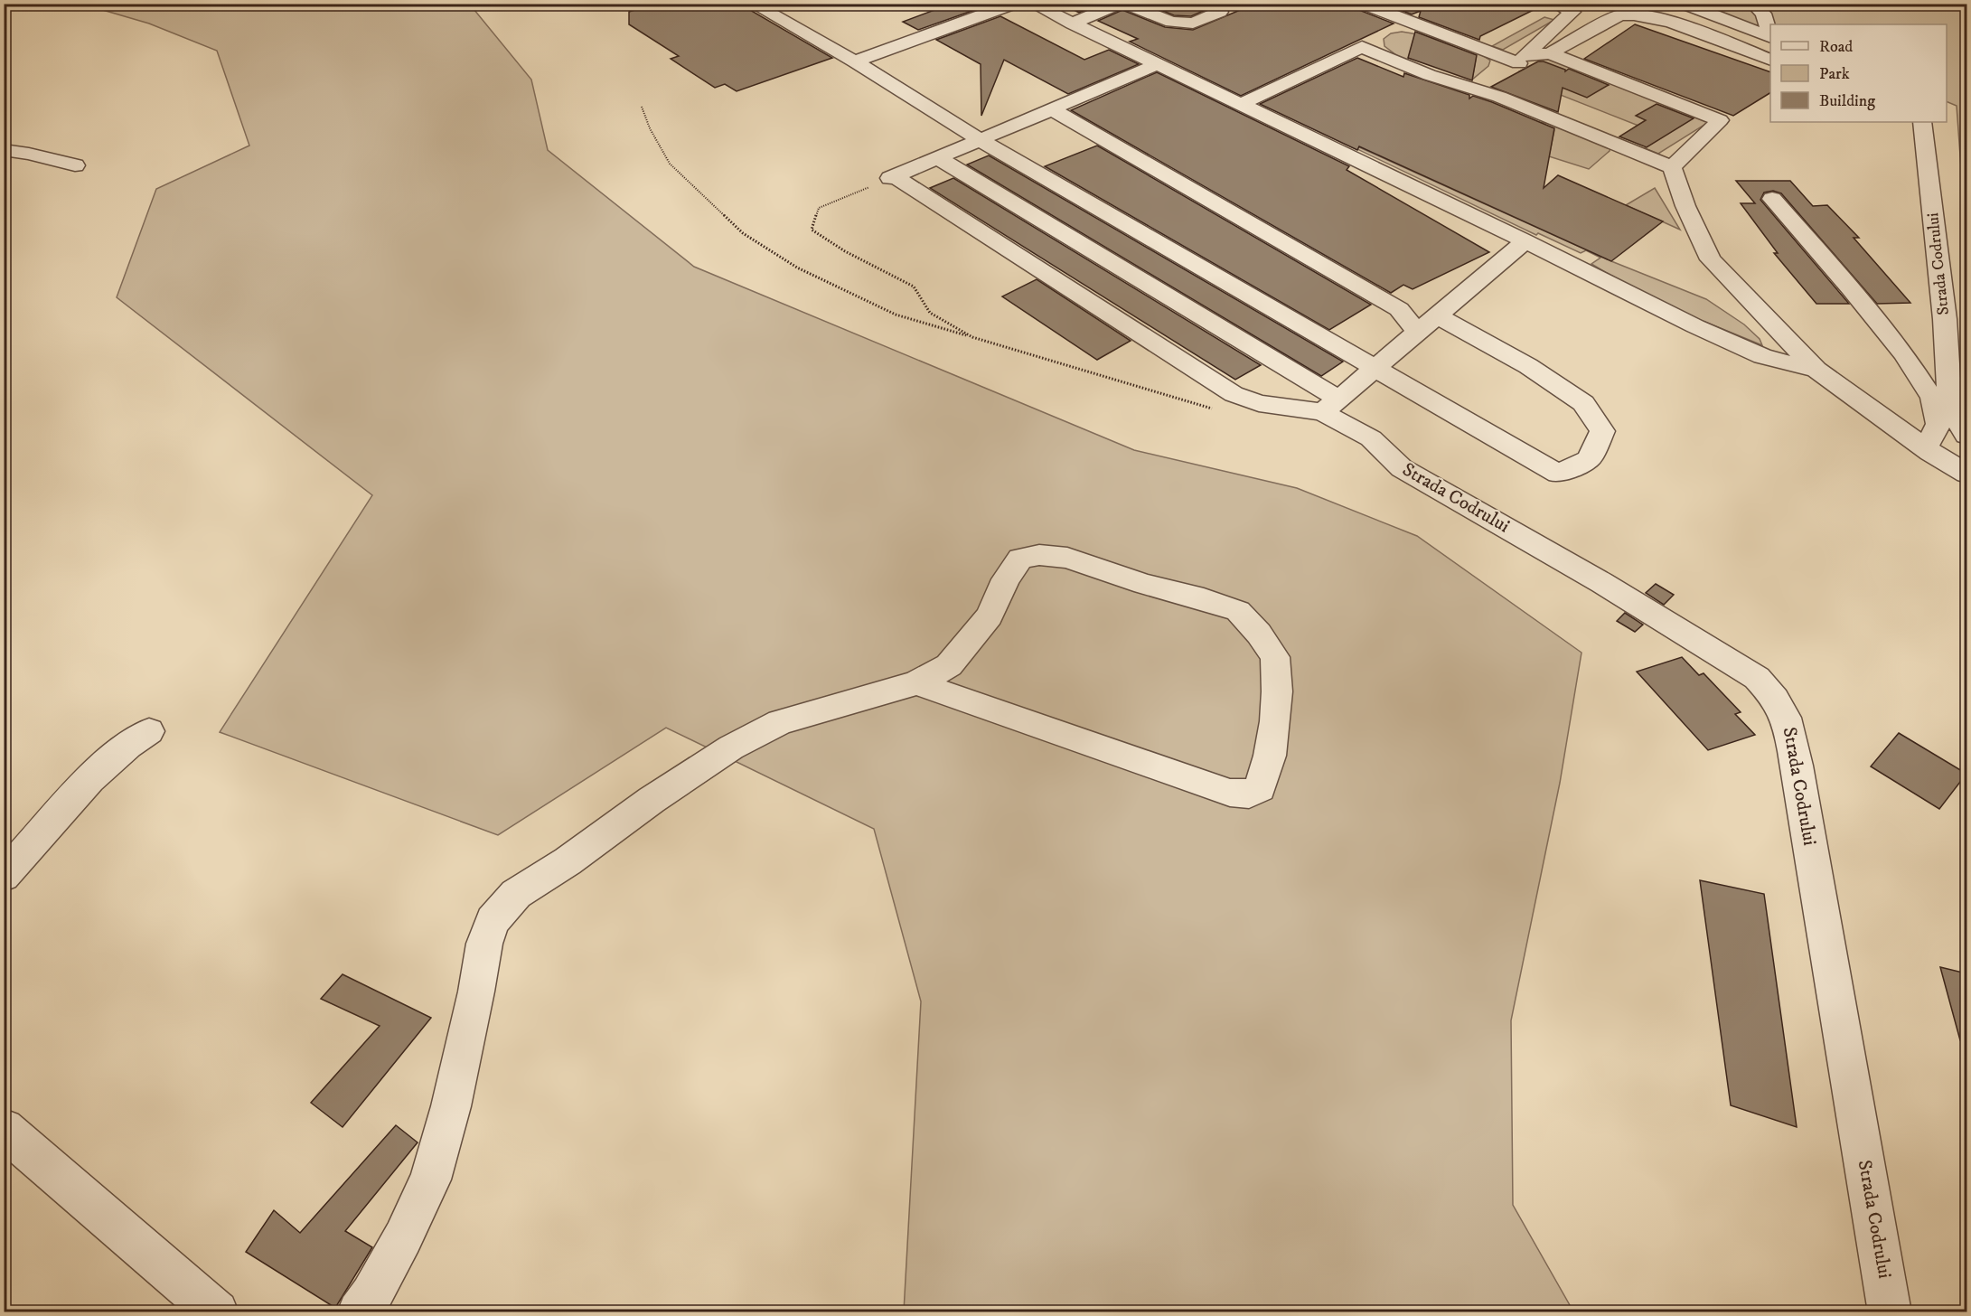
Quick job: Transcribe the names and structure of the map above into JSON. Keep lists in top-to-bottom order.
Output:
{
  "streets": {
    "street": ["Strada Codrului"]
  },
  "legend": ["Road", "Park", "Building"]
}
